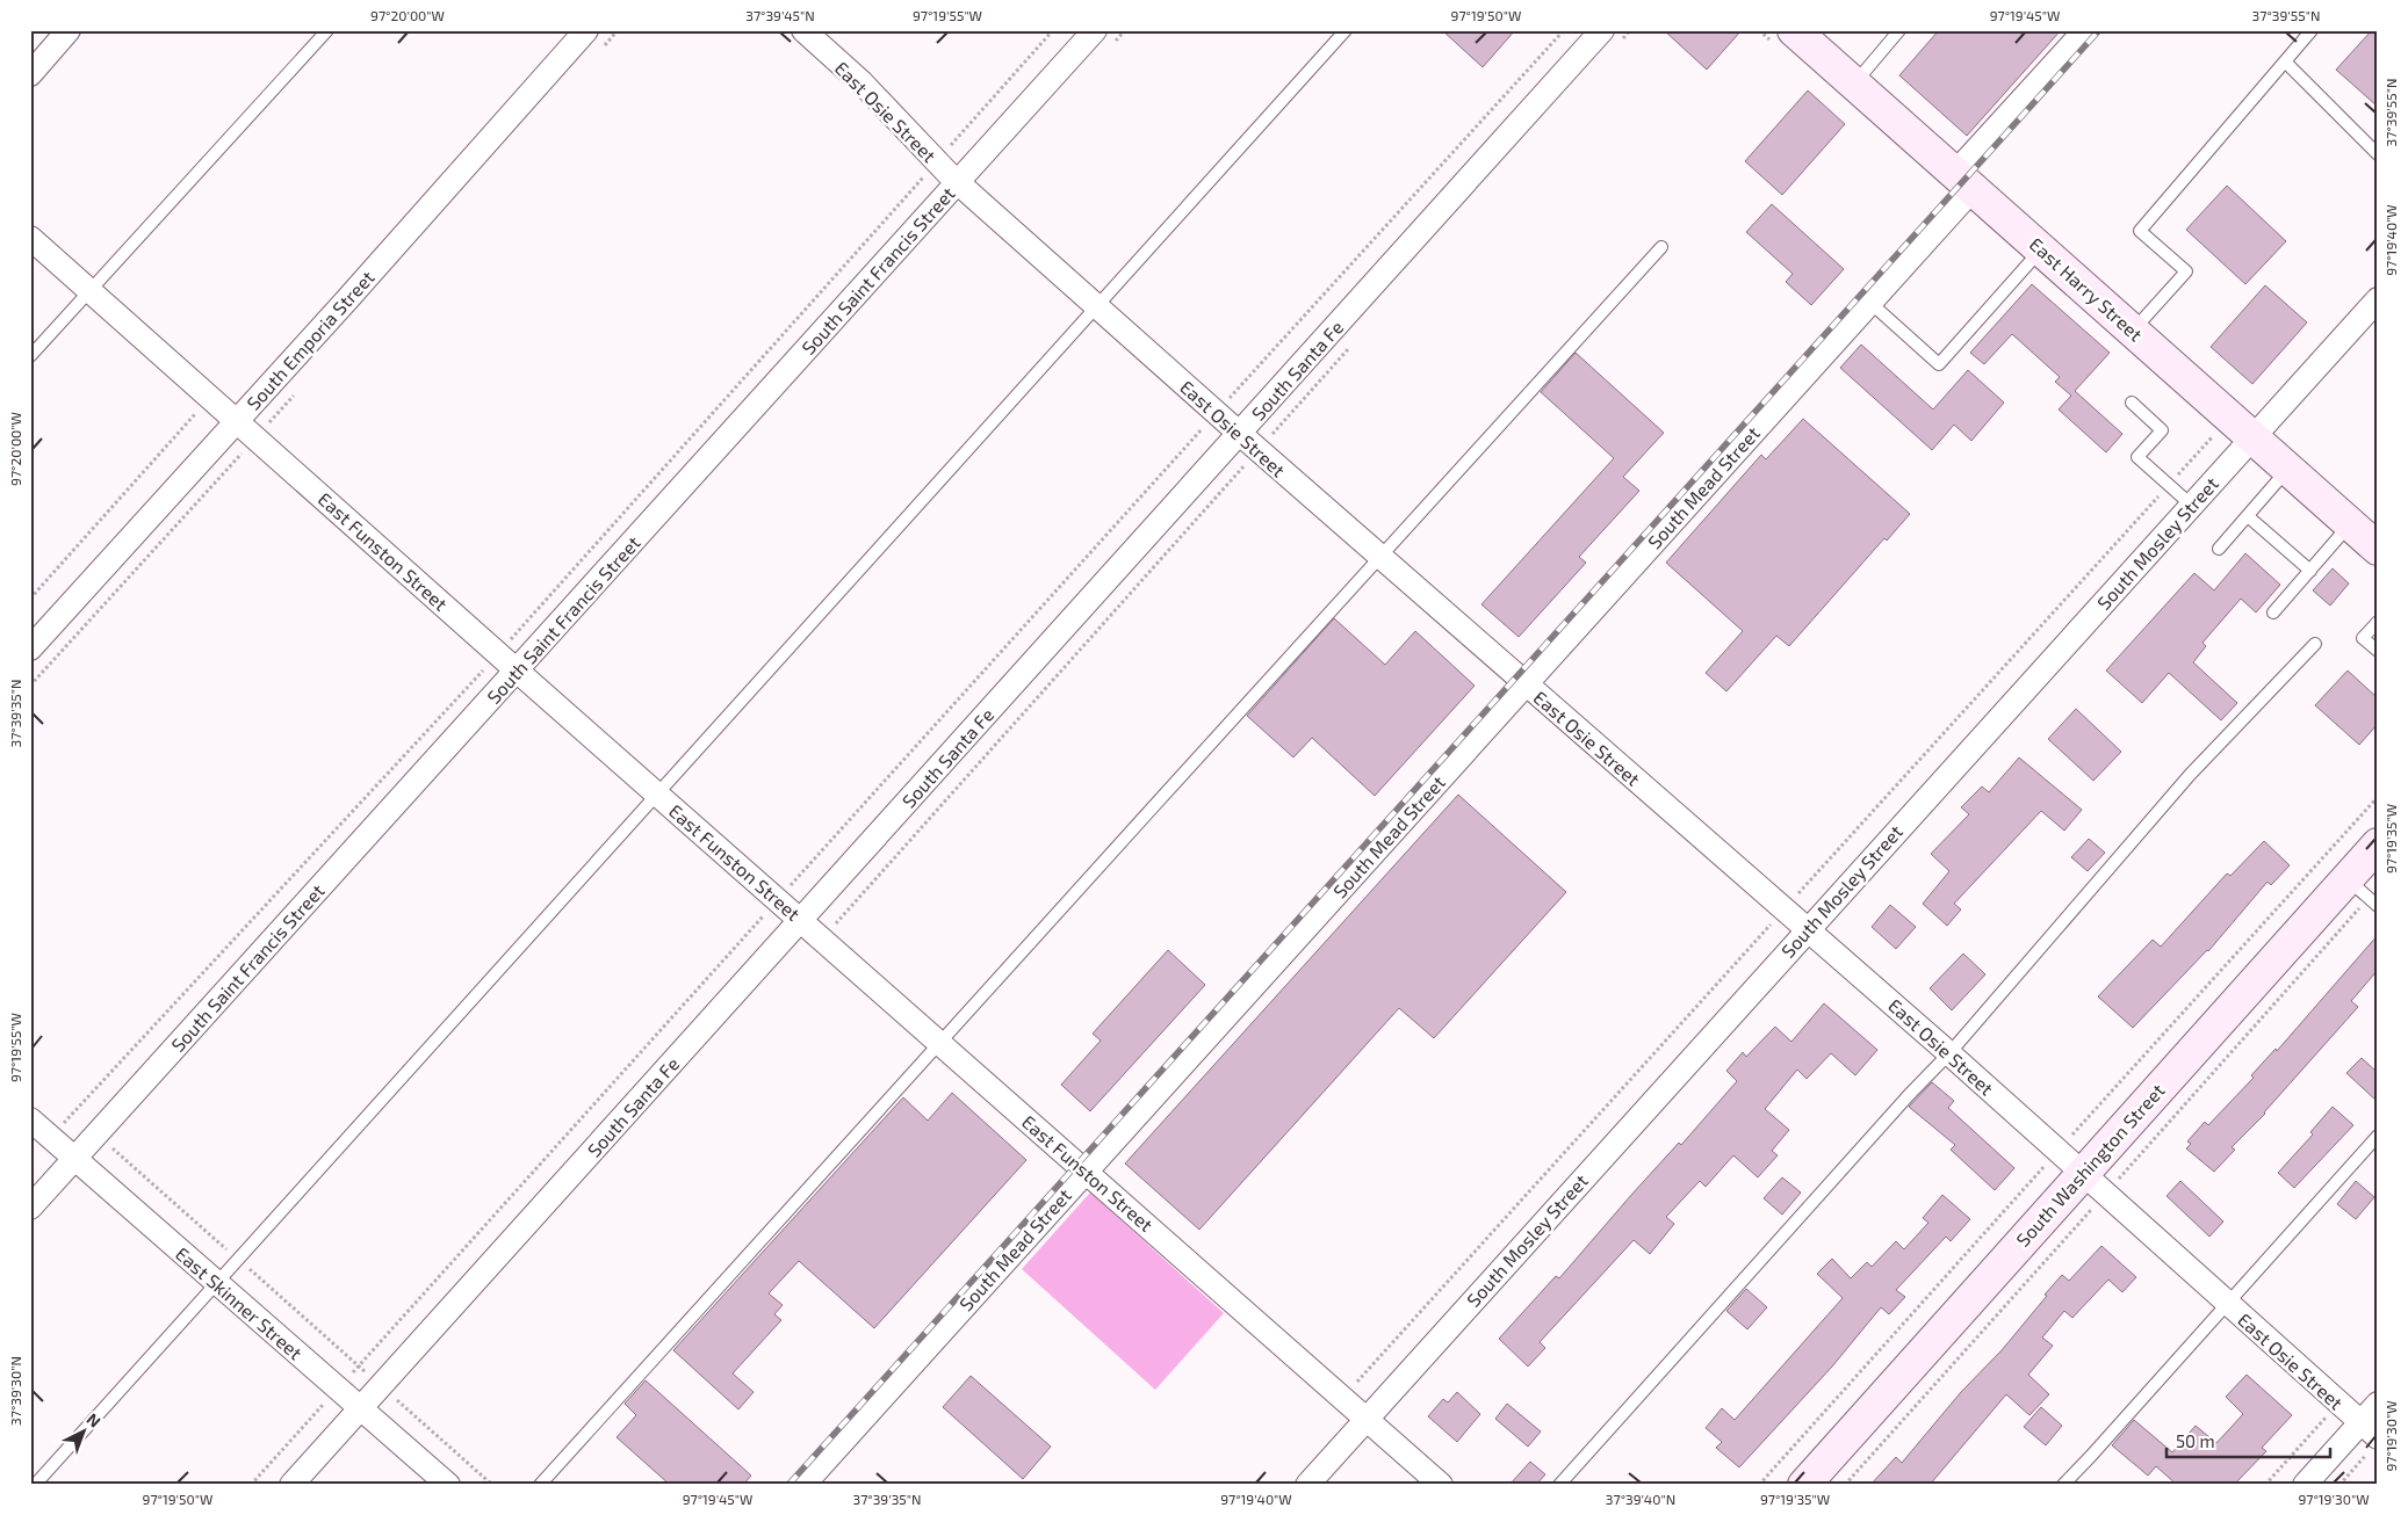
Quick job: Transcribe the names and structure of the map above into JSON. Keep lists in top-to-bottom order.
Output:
{
  "streets": {
    "street": [
      "East Osie Street",
      "South Saint Francis Street",
      "East Harry Street",
      "South Emporia Street",
      "South Santa Fe",
      "South Mead Street",
      "South Mosley Street",
      "East Funston Street",
      "South Washington Street",
      "East Skinner Street"
    ]
  },
  "crossings": [
    ["East Osie Street", "South Saint Francis Street"],
    ["East Osie Street", "South Santa Fe"],
    ["East Osie Street", "South Mead Street"],
    ["East Osie Street", "South Mosley Street"],
    ["East Osie Street", "South Washington Street"],
    ["South Saint Francis Street", "East Funston Street"],
    ["South Saint Francis Street", "East Skinner Street"],
    ["East Harry Street", "South Mead Street"],
    ["East Harry Street", "South Mosley Street"],
    ["South Emporia Street", "East Funston Street"],
    ["South Santa Fe", "East Funston Street"],
    ["South Santa Fe", "East Skinner Street"],
    ["South Mead Street", "East Funston Street"],
    ["South Mosley Street", "East Funston Street"]
  ],
  "scale_bar": "50 m",
  "north": "top right",
  "coordinates": [
    "97°20'00\"W",
    "37°39'45\"N",
    "97°19'55\"W",
    "97°19'50\"W",
    "97°19'45\"W",
    "37°39'55\"N",
    "97°19'40\"W",
    "37°39'35\"N",
    "97°19'35\"W",
    "37°39'30\"N",
    "97°19'30\"W",
    "37°39'40\"N"
  ]
}
